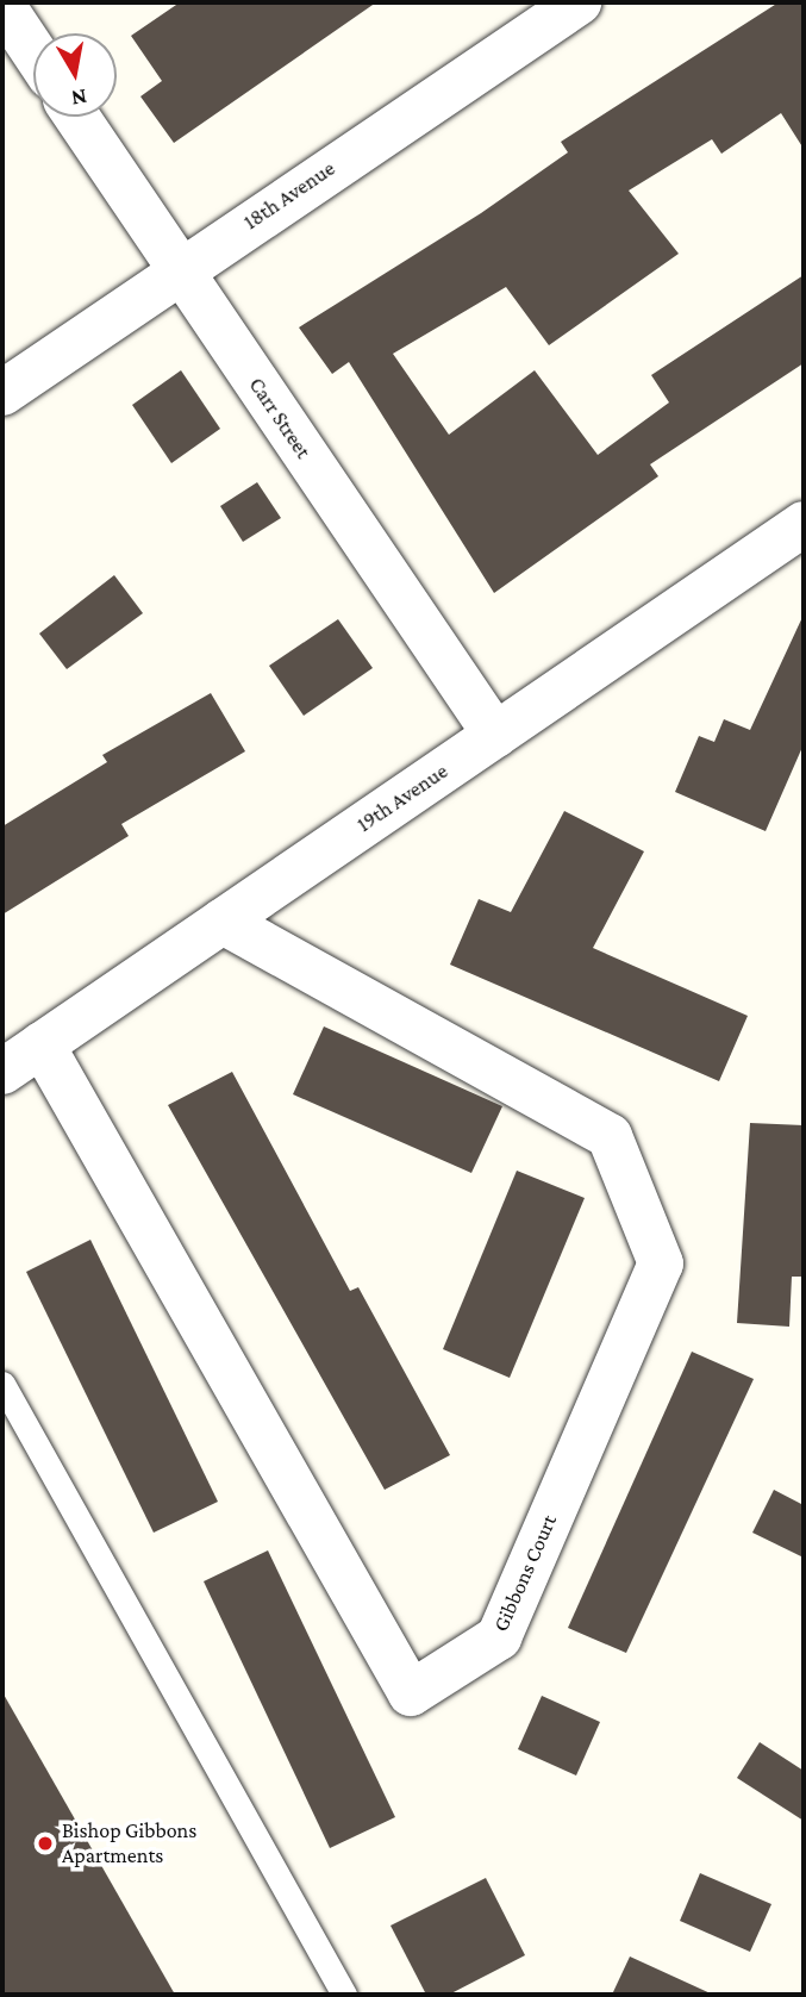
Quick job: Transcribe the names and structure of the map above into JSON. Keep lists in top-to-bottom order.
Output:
{
  "streets": {
    "street": [
      "18th Avenue",
      "Carr Street",
      "19th Avenue",
      "Gibbons Court"
    ]
  },
  "crossings": [
    ["18th Avenue", "Carr Street"],
    ["Carr Street", "19th Avenue"],
    ["19th Avenue", "Gibbons Court"]
  ],
  "places": ["Bishop Gibbons Apartments"],
  "north": "bottom"
}
